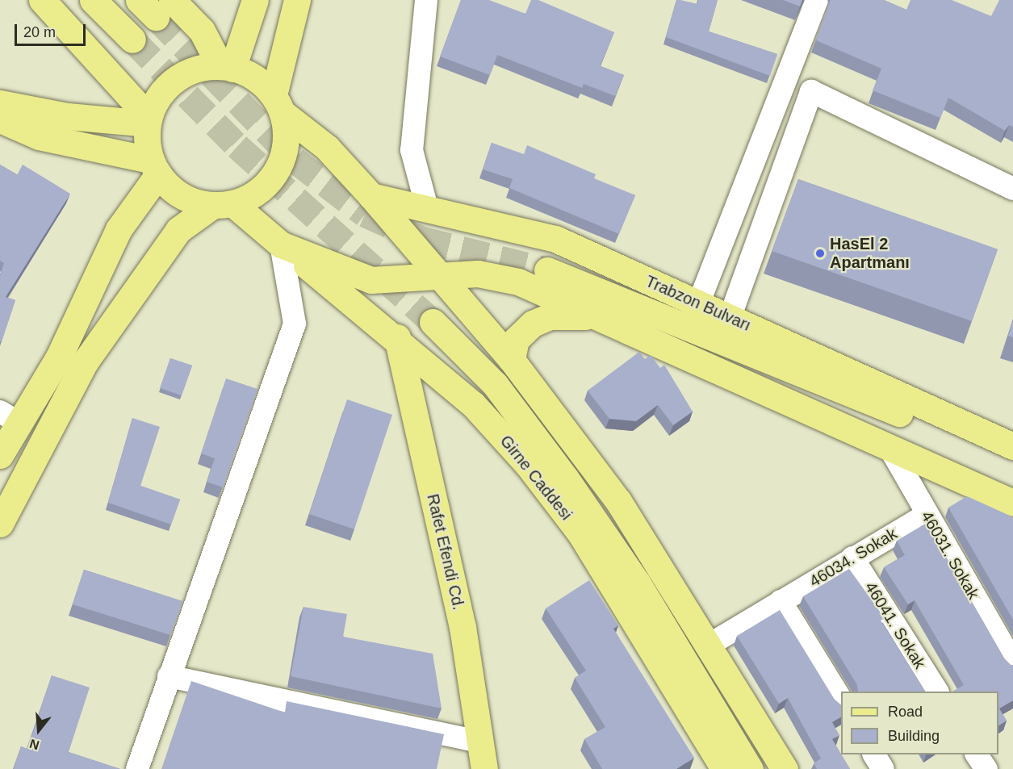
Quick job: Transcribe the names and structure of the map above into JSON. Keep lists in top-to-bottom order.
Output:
{
  "streets": {
    "main road": ["Trabzon Bulvarı", "Girne Caddesi", "Rafet Efendi Cd."],
    "street": ["46031. Sokak", "46034. Sokak", "46041. Sokak"]
  },
  "crossings": [
    ["Girne Caddesi", "Rafet Efendi Cd."],
    ["46031. Sokak", "46034. Sokak"],
    ["46034. Sokak", "46041. Sokak"]
  ],
  "places": ["HasEl 2 Apartmanı"],
  "legend": ["Road", "Building"],
  "scale_bar": "20 m",
  "north": "bottom"
}
